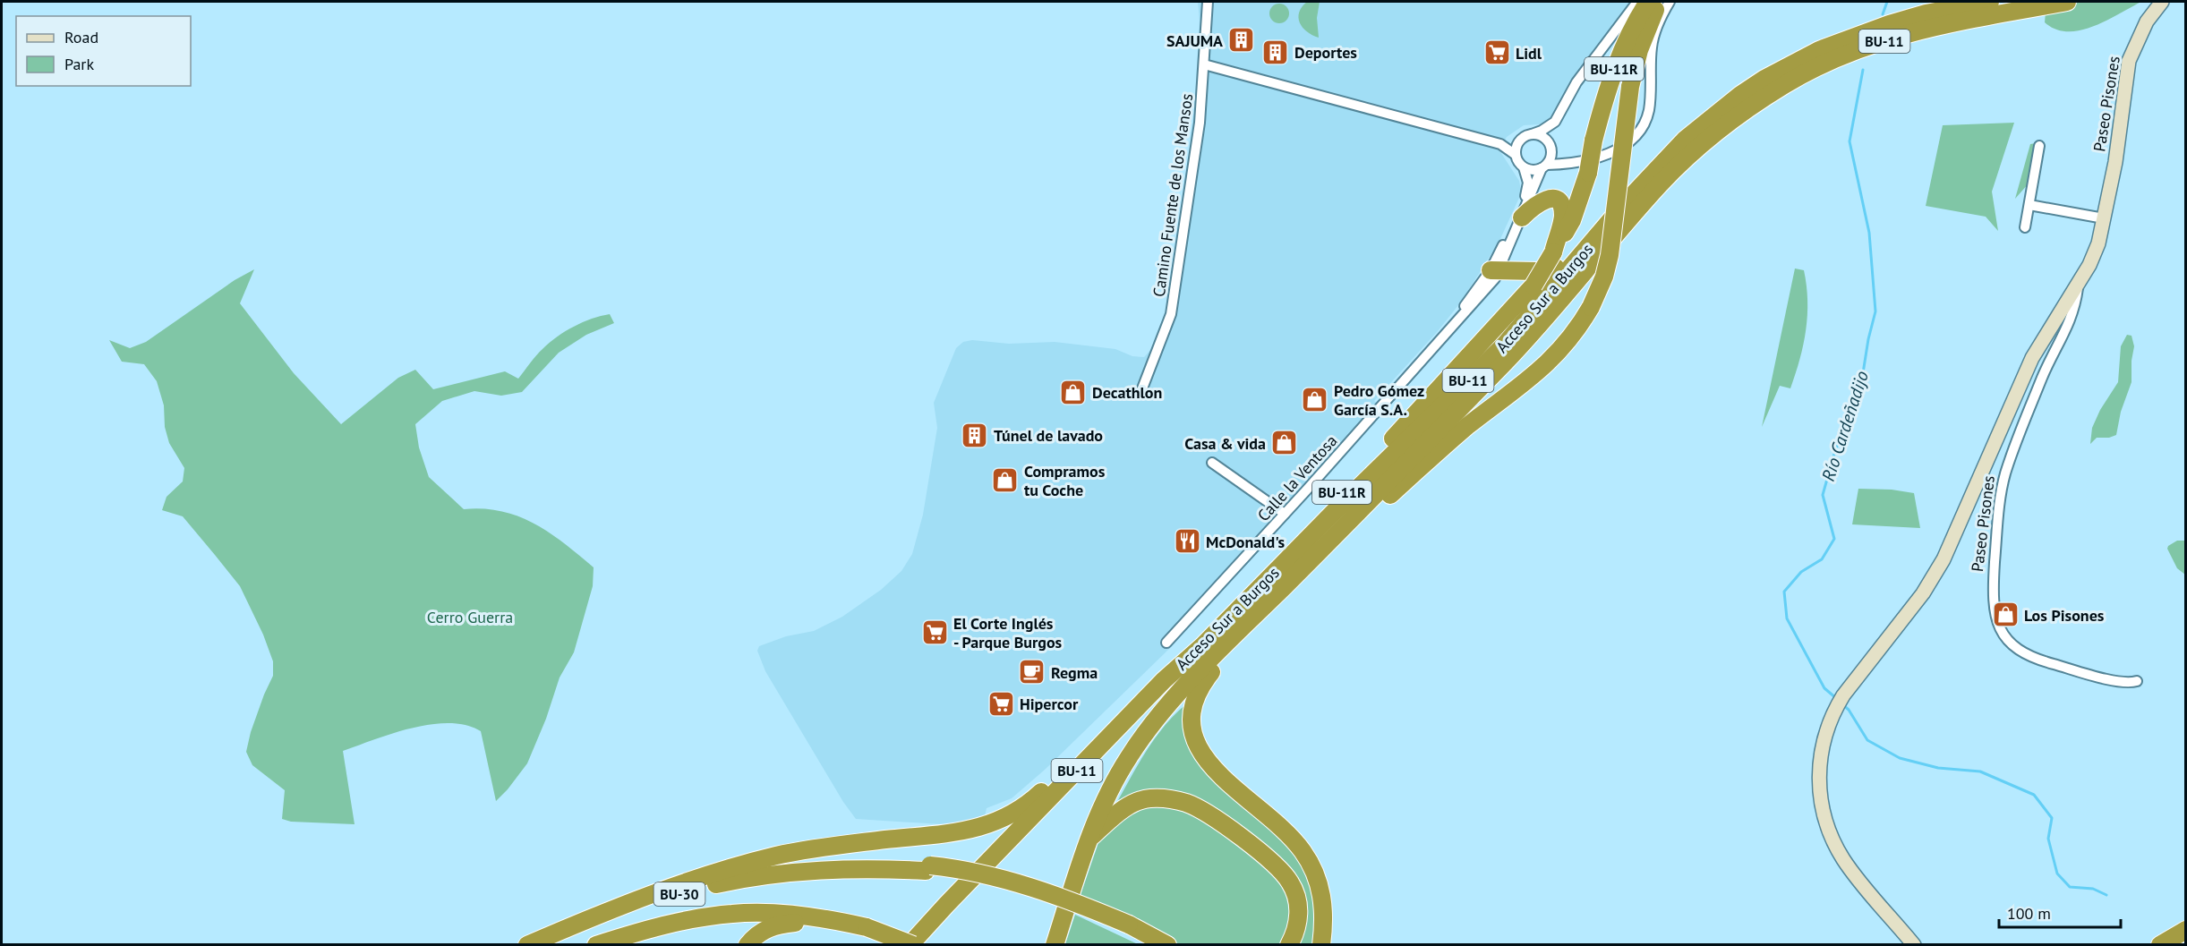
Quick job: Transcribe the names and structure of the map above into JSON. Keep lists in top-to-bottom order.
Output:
{
  "streets": {
    "highway": [
      "BU-11",
      "BU-11R",
      "Acceso Sur a Burgos",
      "BU-30"
    ],
    "main road": ["Paseo Pisones"],
    "street": ["Camino Fuente de los Mansos", "Calle la Ventosa"]
  },
  "crossings": [
    ["BU-11R", "Acceso Sur a Burgos"],
    ["Acceso Sur a Burgos", "BU-30"]
  ],
  "water": ["Río Cardeñadijo"],
  "parks": ["Cerro Guerra"],
  "places": {
    "building": ["SAJUMA", "Deportes", "Túnel de lavado"],
    "supermarket": ["Lidl", "El Corte Inglés - Parque Burgos", "Hipercor"],
    "shop": [
      "Decathlon",
      "Pedro Gómez García S.A.",
      "Casa & vida",
      "Compramos tu Coche",
      "Los Pisones"
    ],
    "restaurant": ["McDonald's"],
    "cafe": ["Regma"]
  },
  "legend": ["Road", "Park"],
  "scale_bar": "100 m"
}
